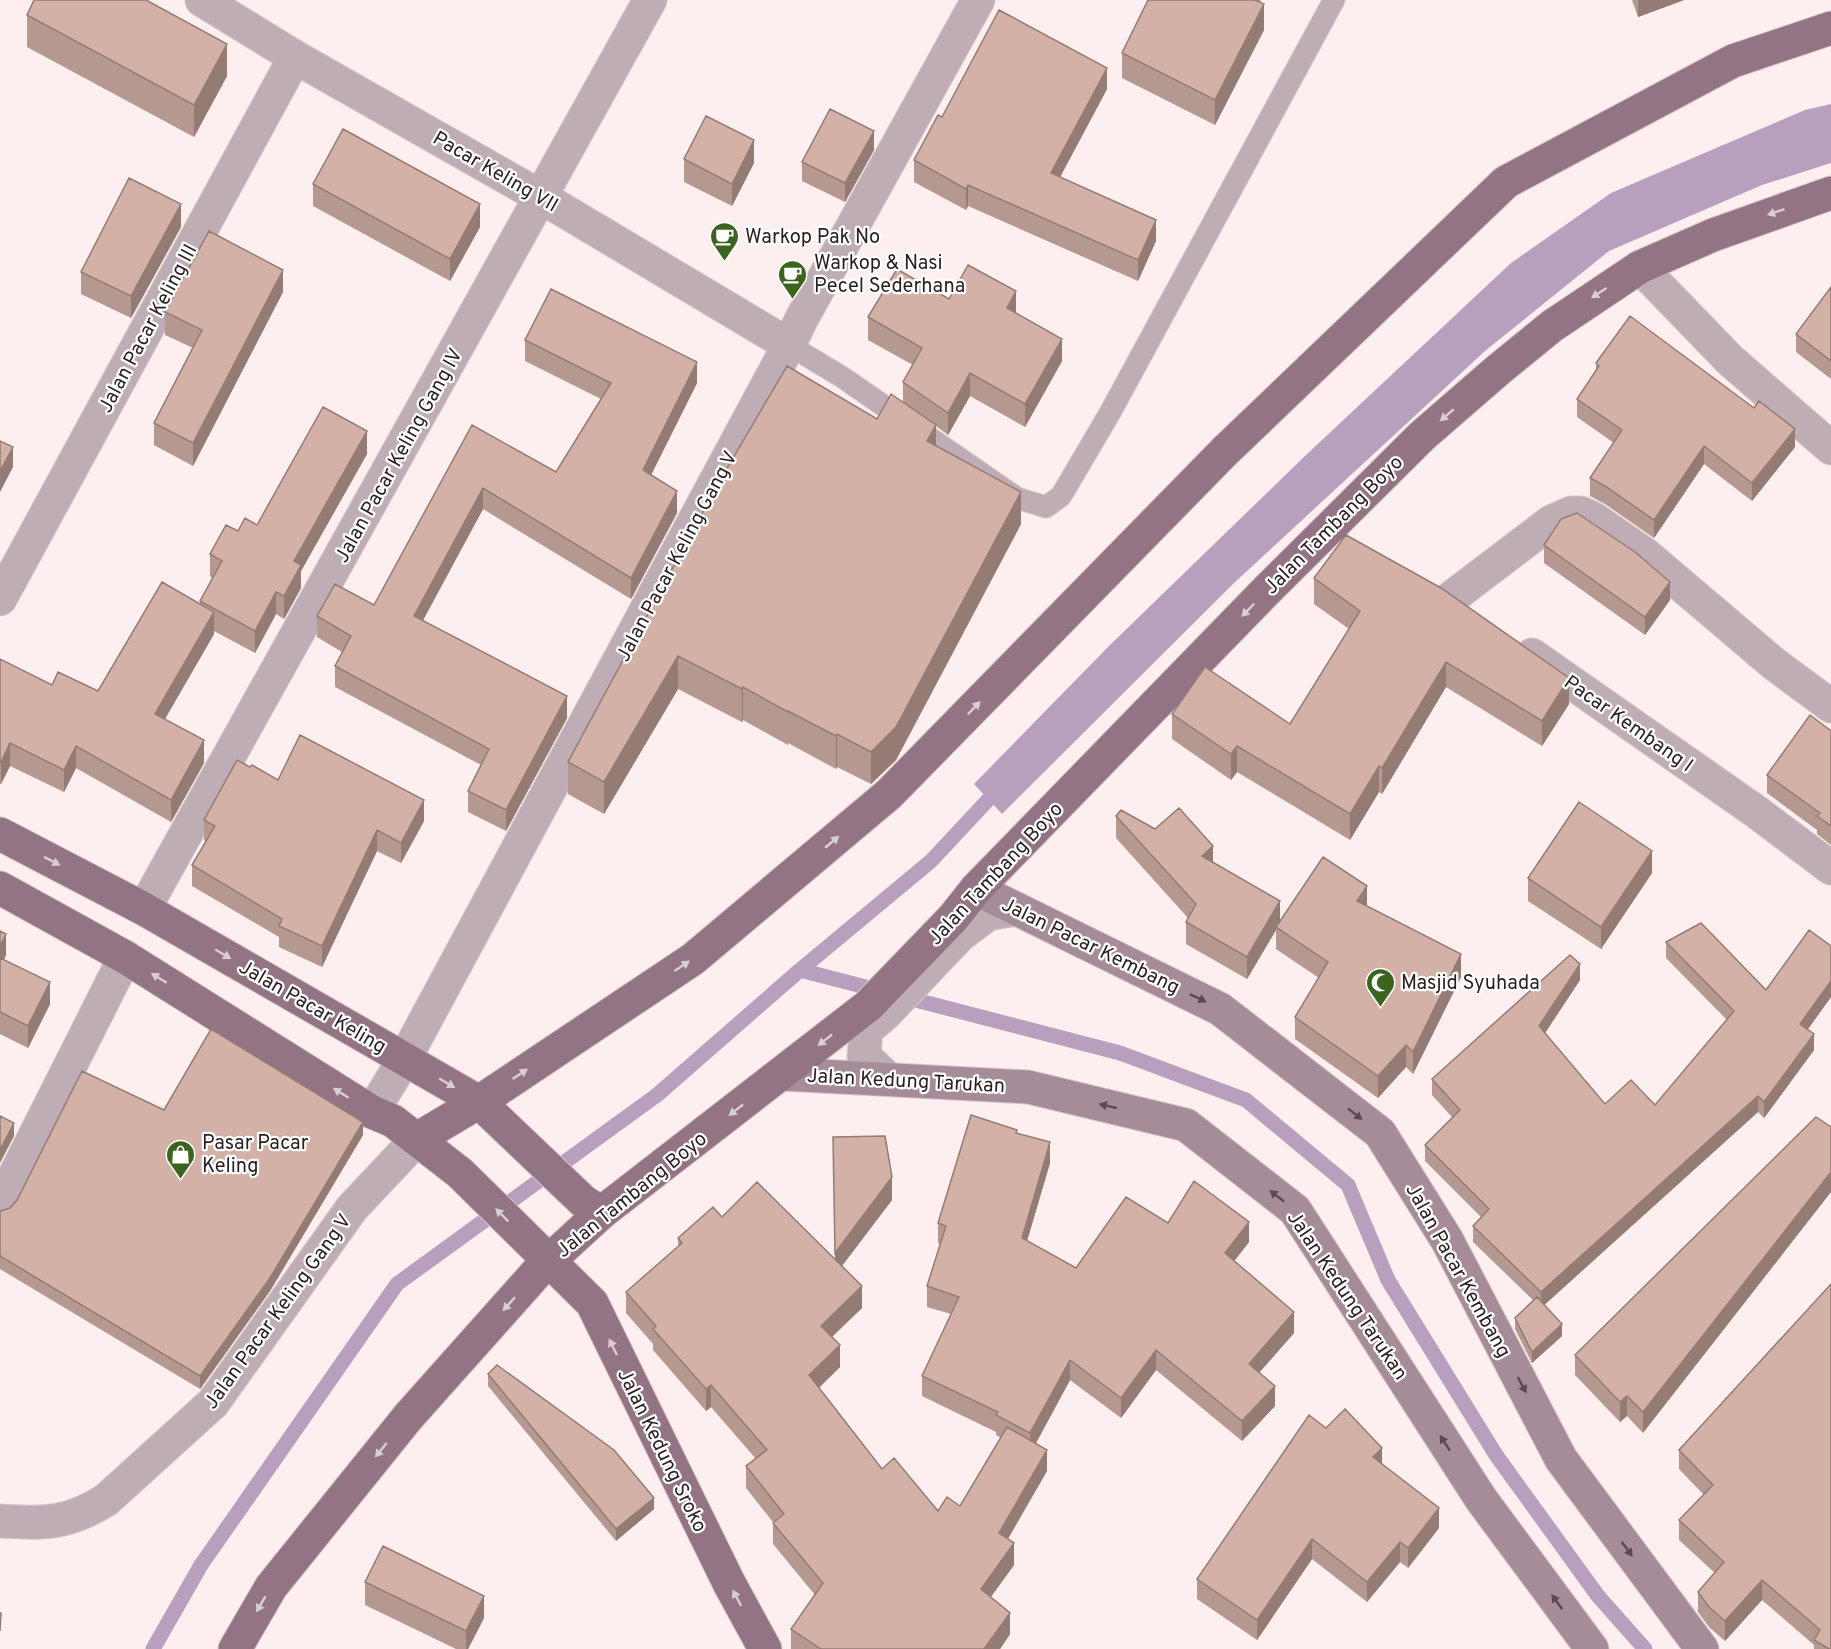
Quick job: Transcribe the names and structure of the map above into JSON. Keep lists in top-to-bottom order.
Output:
{
  "streets": {
    "main road": [
      "Jalan Tambang Boyo",
      "Jalan Pacar Kembang",
      "Jalan Pacar Keling",
      "Jalan Kedung Tarukan",
      "Jalan Kedung Sroko"
    ],
    "street": [
      "Pacar Keling VII",
      "Jalan Pacar Keling III",
      "Jalan Pacar Keling Gang IV",
      "Jalan Pacar Keling Gang V",
      "Pacar Kembang I"
    ]
  },
  "crossings": [
    ["Pacar Keling VII", "Jalan Pacar Keling III"],
    ["Pacar Keling VII", "Jalan Pacar Keling Gang IV"],
    ["Pacar Keling VII", "Jalan Pacar Keling Gang V"],
    ["Jalan Pacar Keling Gang IV", "Jalan Pacar Keling"],
    ["Jalan Tambang Boyo", "Jalan Pacar Kembang"],
    ["Jalan Tambang Boyo", "Jalan Pacar Keling"],
    ["Jalan Tambang Boyo", "Jalan Kedung Tarukan"],
    ["Jalan Tambang Boyo", "Jalan Kedung Sroko"],
    ["Jalan Pacar Keling Gang V", "Jalan Pacar Keling"]
  ],
  "one_way": ["Jalan Pacar Kembang", "Jalan Kedung Tarukan", "Jalan Kedung Sroko"],
  "places": {
    "cafe": ["Warkop Pak No", "Warkop & Nasi Pecel Sederhana"],
    "mosque": ["Masjid Syuhada"],
    "shop": ["Pasar Pacar Keling"]
  }
}
